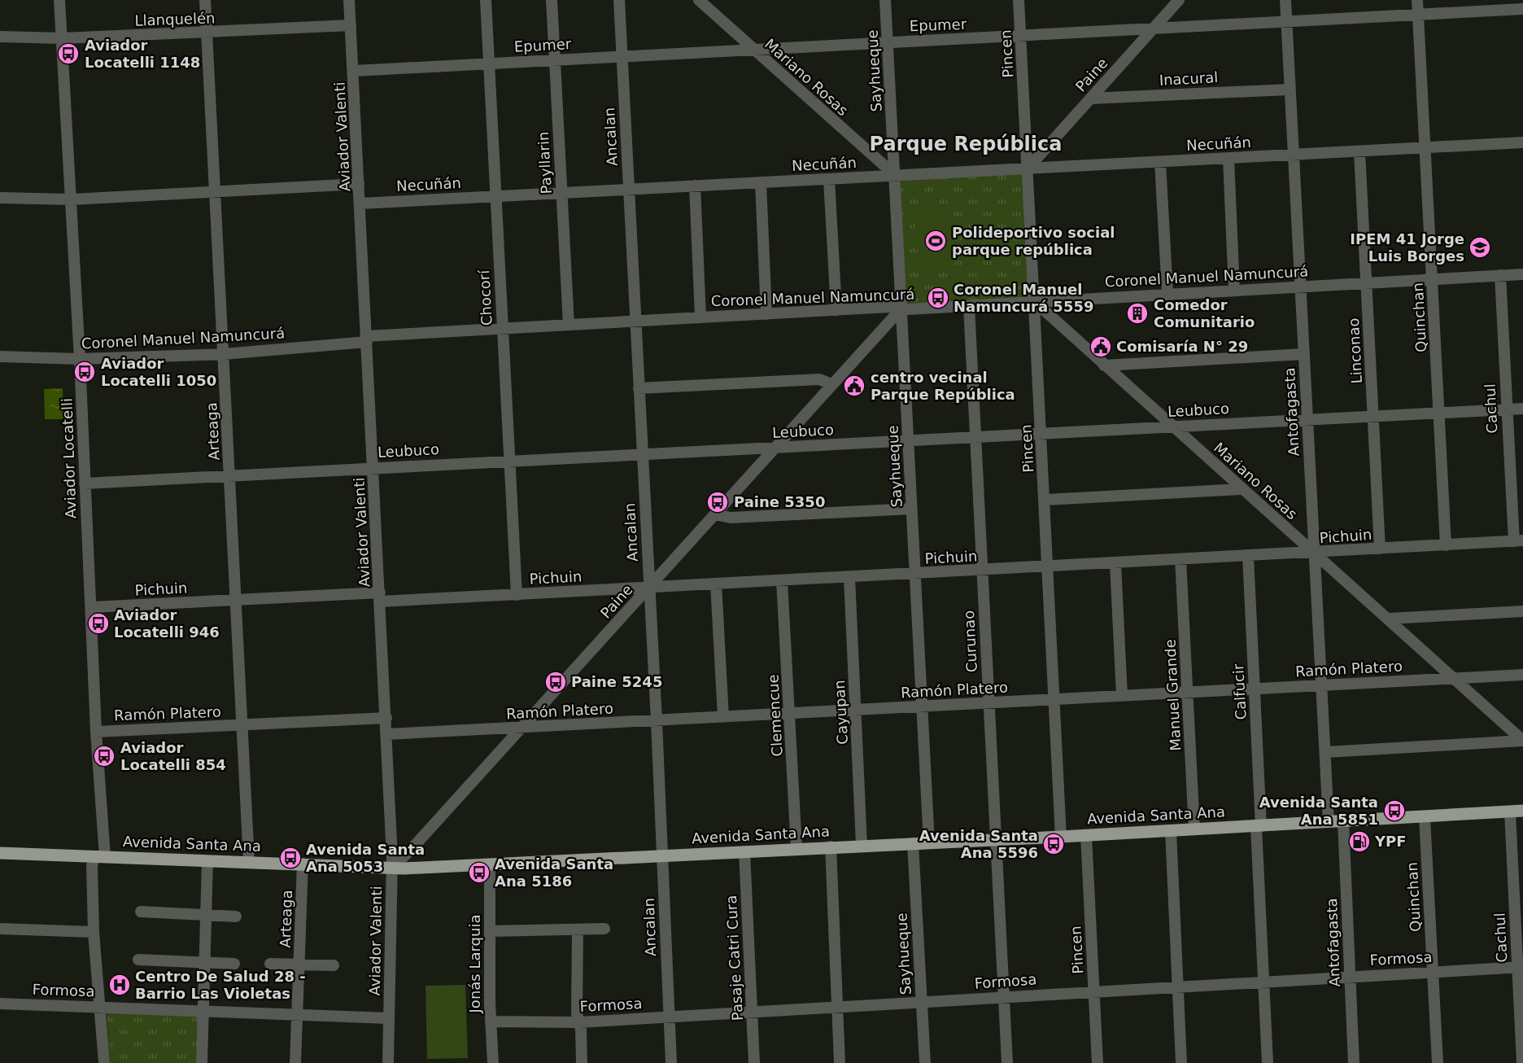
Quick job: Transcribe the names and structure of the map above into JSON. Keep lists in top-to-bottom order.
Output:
{
  "streets": {
    "main road": ["Avenida Santa Ana"],
    "street": [
      "Llanquelén",
      "Epumer",
      "Pincen",
      "Sayhueque",
      "Paine",
      "Mariano Rosas",
      "Inacural",
      "Aviador Valenti",
      "Ancalan",
      "Necuñán",
      "Payllarin",
      "Coronel Manuel Namuncurá",
      "Chocorí",
      "Quinchan",
      "Linconao",
      "Cachul",
      "Leubuco",
      "Antofagasta",
      "Arteaga",
      "Aviador Locatelli",
      "Pichuin",
      "Curunao",
      "Ramón Platero",
      "Calfucir",
      "Manuel Grande",
      "Cayupan",
      "Clemencue",
      "Pasaje Catri Cura",
      "Formosa",
      "Jonás Larquia"
    ]
  },
  "crossings": [
    ["Llanquelén", "Aviador Valenti"],
    ["Llanquelén", "Arteaga"],
    ["Llanquelén", "Aviador Locatelli"],
    ["Epumer", "Pincen"],
    ["Epumer", "Sayhueque"],
    ["Epumer", "Paine"],
    ["Epumer", "Mariano Rosas"],
    ["Epumer", "Aviador Valenti"],
    ["Epumer", "Ancalan"],
    ["Epumer", "Payllarin"],
    ["Epumer", "Chocorí"],
    ["Epumer", "Quinchan"],
    ["Epumer", "Antofagasta"],
    ["Pincen", "Paine"],
    ["Pincen", "Mariano Rosas"],
    ["Pincen", "Necuñán"],
    ["Pincen", "Coronel Manuel Namuncurá"],
    ["Pincen", "Leubuco"],
    ["Pincen", "Pichuin"],
    ["Pincen", "Ramón Platero"],
    ["Pincen", "Avenida Santa Ana"],
    ["Pincen", "Formosa"],
    ["Sayhueque", "Paine"],
    ["Sayhueque", "Mariano Rosas"],
    ["Sayhueque", "Necuñán"],
    ["Sayhueque", "Coronel Manuel Namuncurá"],
    ["Sayhueque", "Leubuco"],
    ["Sayhueque", "Pichuin"],
    ["Sayhueque", "Ramón Platero"],
    ["Sayhueque", "Avenida Santa Ana"],
    ["Sayhueque", "Formosa"],
    ["Paine", "Inacural"],
    ["Paine", "Aviador Valenti"],
    ["Paine", "Ancalan"],
    ["Paine", "Necuñán"],
    ["Paine", "Coronel Manuel Namuncurá"],
    ["Paine", "Leubuco"],
    ["Paine", "Pichuin"],
    ["Paine", "Ramón Platero"],
    ["Paine", "Avenida Santa Ana"],
    ["Mariano Rosas", "Necuñán"],
    ["Mariano Rosas", "Coronel Manuel Namuncurá"],
    ["Mariano Rosas", "Leubuco"],
    ["Mariano Rosas", "Antofagasta"],
    ["Mariano Rosas", "Pichuin"],
    ["Mariano Rosas", "Ramón Platero"],
    ["Inacural", "Antofagasta"],
    ["Aviador Valenti", "Necuñán"],
    ["Aviador Valenti", "Coronel Manuel Namuncurá"],
    ["Aviador Valenti", "Leubuco"],
    ["Aviador Valenti", "Pichuin"],
    ["Aviador Valenti", "Ramón Platero"],
    ["Aviador Valenti", "Avenida Santa Ana"],
    ["Aviador Valenti", "Formosa"],
    ["Ancalan", "Necuñán"],
    ["Ancalan", "Coronel Manuel Namuncurá"],
    ["Ancalan", "Leubuco"],
    ["Ancalan", "Pichuin"],
    ["Ancalan", "Ramón Platero"],
    ["Ancalan", "Avenida Santa Ana"],
    ["Ancalan", "Formosa"],
    ["Necuñán", "Payllarin"],
    ["Necuñán", "Chocorí"],
    ["Necuñán", "Quinchan"],
    ["Necuñán", "Linconao"],
    ["Necuñán", "Antofagasta"],
    ["Payllarin", "Coronel Manuel Namuncurá"],
    ["Coronel Manuel Namuncurá", "Chocorí"],
    ["Coronel Manuel Namuncurá", "Quinchan"],
    ["Coronel Manuel Namuncurá", "Linconao"],
    ["Coronel Manuel Namuncurá", "Cachul"],
    ["Coronel Manuel Namuncurá", "Antofagasta"],
    ["Coronel Manuel Namuncurá", "Arteaga"],
    ["Coronel Manuel Namuncurá", "Aviador Locatelli"],
    ["Coronel Manuel Namuncurá", "Curunao"],
    ["Chocorí", "Leubuco"],
    ["Chocorí", "Pichuin"],
    ["Quinchan", "Leubuco"],
    ["Quinchan", "Pichuin"],
    ["Quinchan", "Avenida Santa Ana"],
    ["Quinchan", "Formosa"],
    ["Linconao", "Leubuco"],
    ["Linconao", "Pichuin"],
    ["Cachul", "Leubuco"],
    ["Cachul", "Pichuin"],
    ["Cachul", "Avenida Santa Ana"],
    ["Cachul", "Formosa"],
    ["Leubuco", "Antofagasta"],
    ["Leubuco", "Arteaga"],
    ["Leubuco", "Aviador Locatelli"],
    ["Leubuco", "Curunao"],
    ["Antofagasta", "Pichuin"],
    ["Antofagasta", "Ramón Platero"],
    ["Antofagasta", "Avenida Santa Ana"],
    ["Antofagasta", "Formosa"],
    ["Arteaga", "Pichuin"],
    ["Arteaga", "Ramón Platero"],
    ["Arteaga", "Avenida Santa Ana"],
    ["Arteaga", "Formosa"],
    ["Aviador Locatelli", "Pichuin"],
    ["Aviador Locatelli", "Ramón Platero"],
    ["Aviador Locatelli", "Avenida Santa Ana"],
    ["Aviador Locatelli", "Formosa"],
    ["Pichuin", "Curunao"],
    ["Pichuin", "Calfucir"],
    ["Pichuin", "Manuel Grande"],
    ["Pichuin", "Cayupan"],
    ["Pichuin", "Clemencue"],
    ["Curunao", "Ramón Platero"],
    ["Curunao", "Avenida Santa Ana"],
    ["Curunao", "Formosa"],
    ["Ramón Platero", "Calfucir"],
    ["Ramón Platero", "Manuel Grande"],
    ["Ramón Platero", "Cayupan"],
    ["Ramón Platero", "Clemencue"],
    ["Calfucir", "Avenida Santa Ana"],
    ["Calfucir", "Formosa"],
    ["Manuel Grande", "Avenida Santa Ana"],
    ["Cayupan", "Avenida Santa Ana"],
    ["Clemencue", "Avenida Santa Ana"],
    ["Avenida Santa Ana", "Pasaje Catri Cura"],
    ["Avenida Santa Ana", "Jonás Larquia"],
    ["Pasaje Catri Cura", "Formosa"],
    ["Formosa", "Jonás Larquia"]
  ],
  "districts": ["Parque República"],
  "places": {
    "bus stop": [
      "Aviador Locatelli 1148",
      "Coronel Manuel Namuncurá 5559",
      "Aviador Locatelli 1050",
      "Paine 5350",
      "Aviador Locatelli 946",
      "Paine 5245",
      "Aviador Locatelli 854",
      "Avenida Santa Ana 5851",
      "Avenida Santa Ana 5596",
      "Avenida Santa Ana 5053",
      "Avenida Santa Ana 5186"
    ],
    "sports": ["Polideportivo social parque república"],
    "school or university": ["IPEM 41 Jorge Luis Borges"],
    "building": ["Comedor Comunitario"],
    "public building": ["Comisaría N° 29", "centro vecinal Parque República"],
    "fuel station": ["YPF"],
    "hospital": ["Centro De Salud 28 - Barrio Las Violetas"]
  }
}
